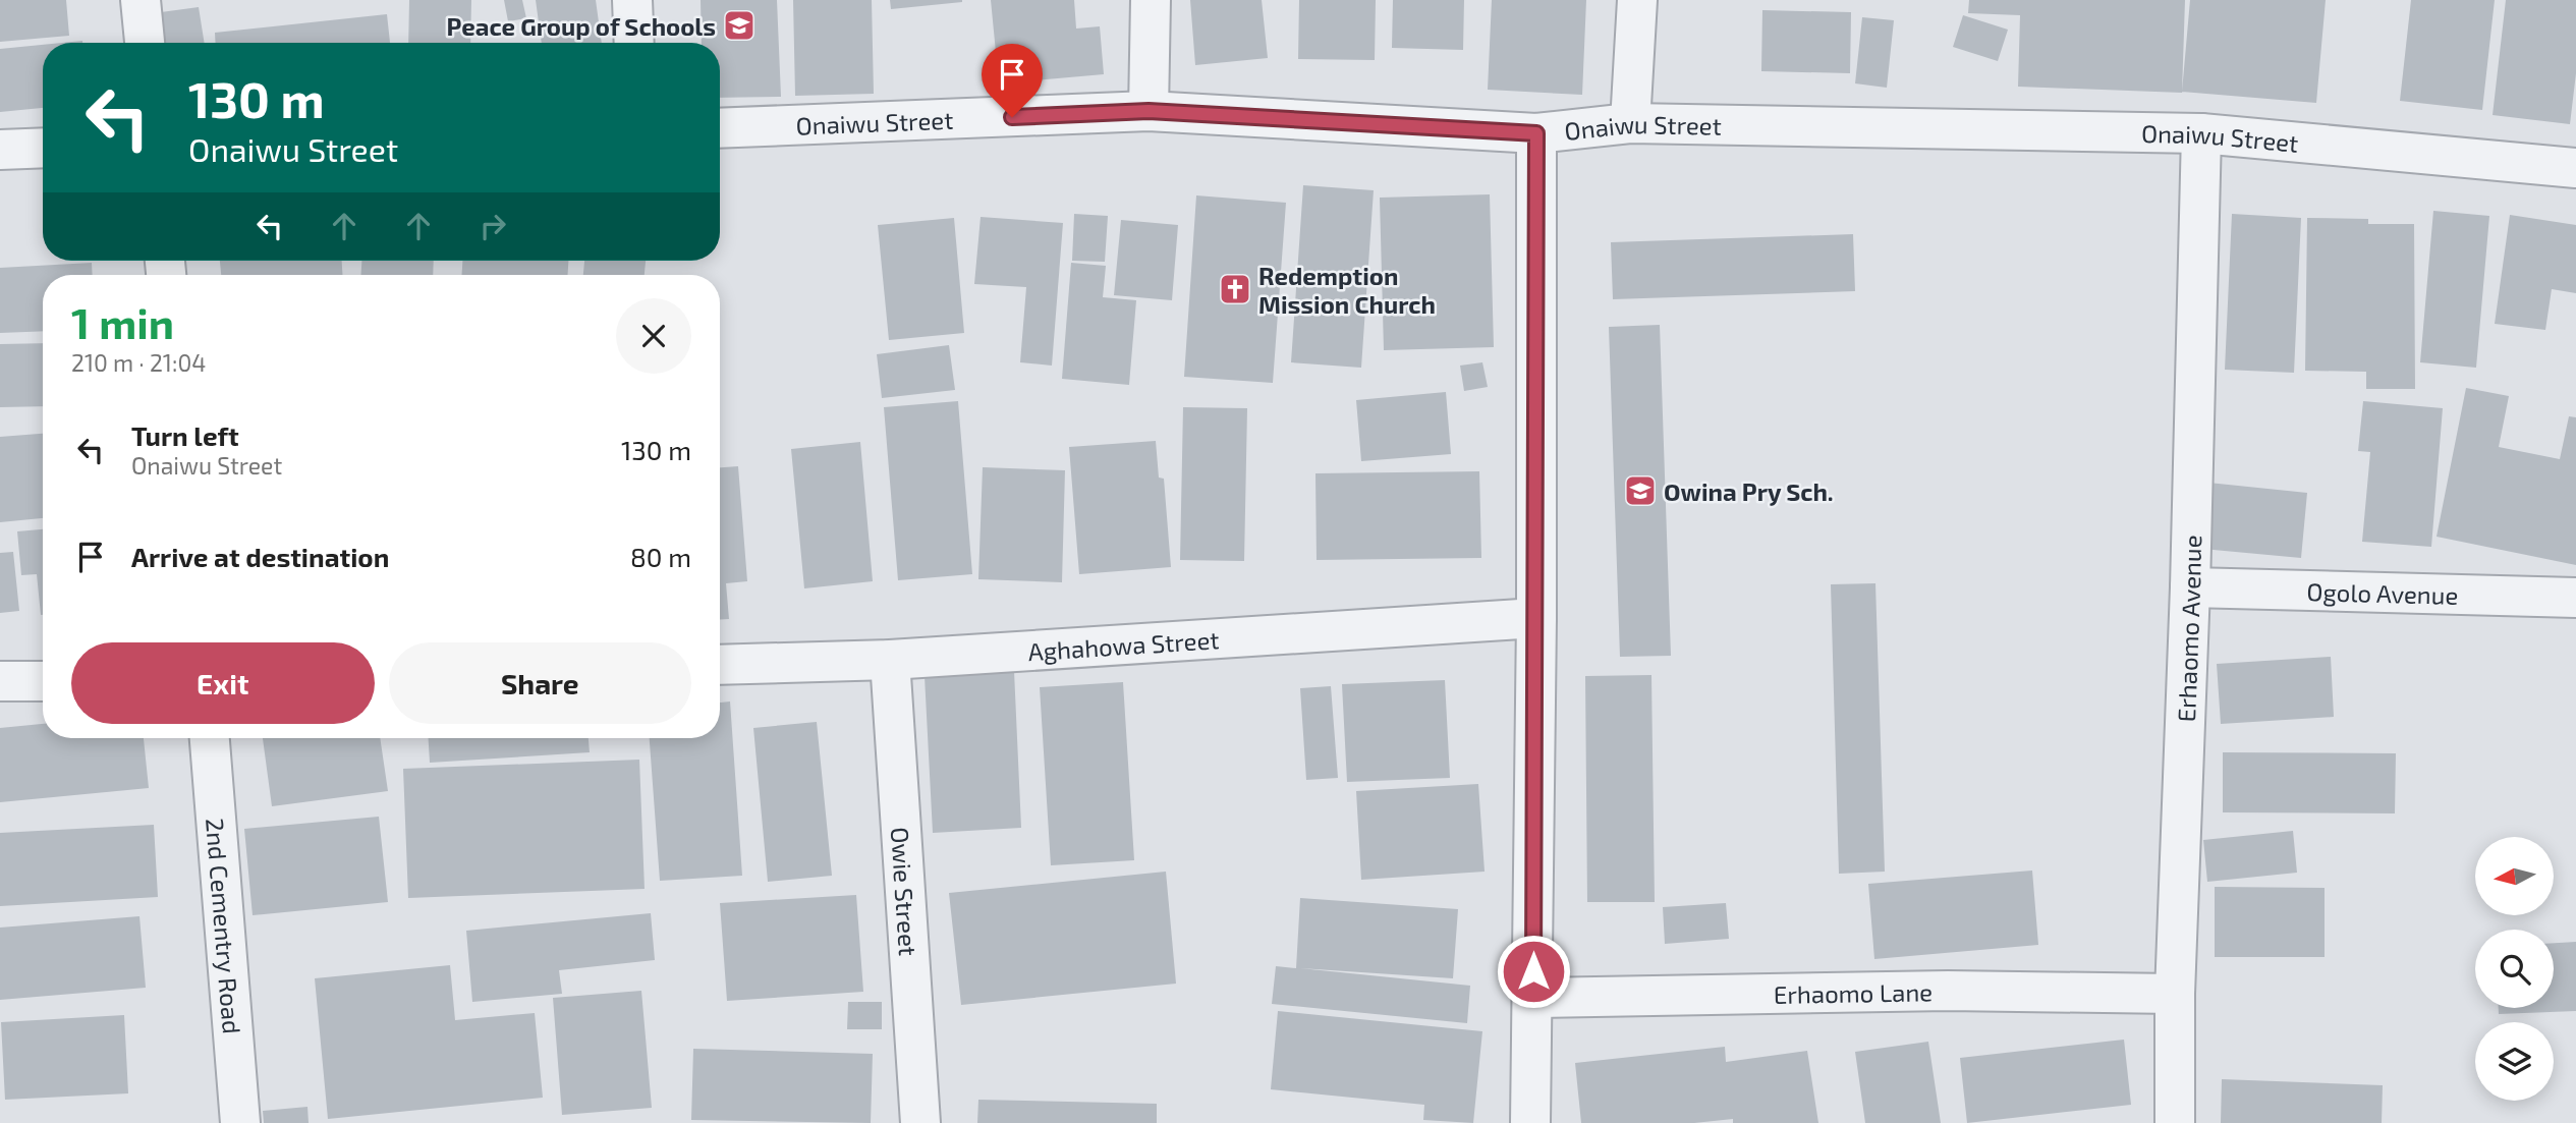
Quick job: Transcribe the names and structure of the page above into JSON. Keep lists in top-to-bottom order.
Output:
{
  "streets": {
    "street": [
      "Onaiwu Street",
      "Ogolo Avenue",
      "Erhaomo Avenue",
      "Aghahowa Street",
      "Owie Street",
      "2nd Cementry Road",
      "Erhaomo Lane"
    ]
  },
  "crossings": [
    ["Onaiwu Street", "Erhaomo Avenue"],
    ["Ogolo Avenue", "Erhaomo Avenue"],
    ["Erhaomo Avenue", "Erhaomo Lane"],
    ["Aghahowa Street", "Owie Street"]
  ],
  "places": {
    "school or university": ["Peace Group of Schools", "Owina Pry Sch."],
    "church": ["Redemption Mission Church"]
  },
  "north": "left",
  "page": {
    "turn": ["130 m", "Onaiwu Street"],
    "heading": ["1 min", "210 m · 21:04"],
    "list": [
      {
        "name": "Turn left",
        "note": "Onaiwu Street",
        "value": "130 m"
      },
      {
        "name": "Arrive at destination",
        "value": "80 m"
      }
    ],
    "buttons": ["Exit", "Share"]
  }
}
